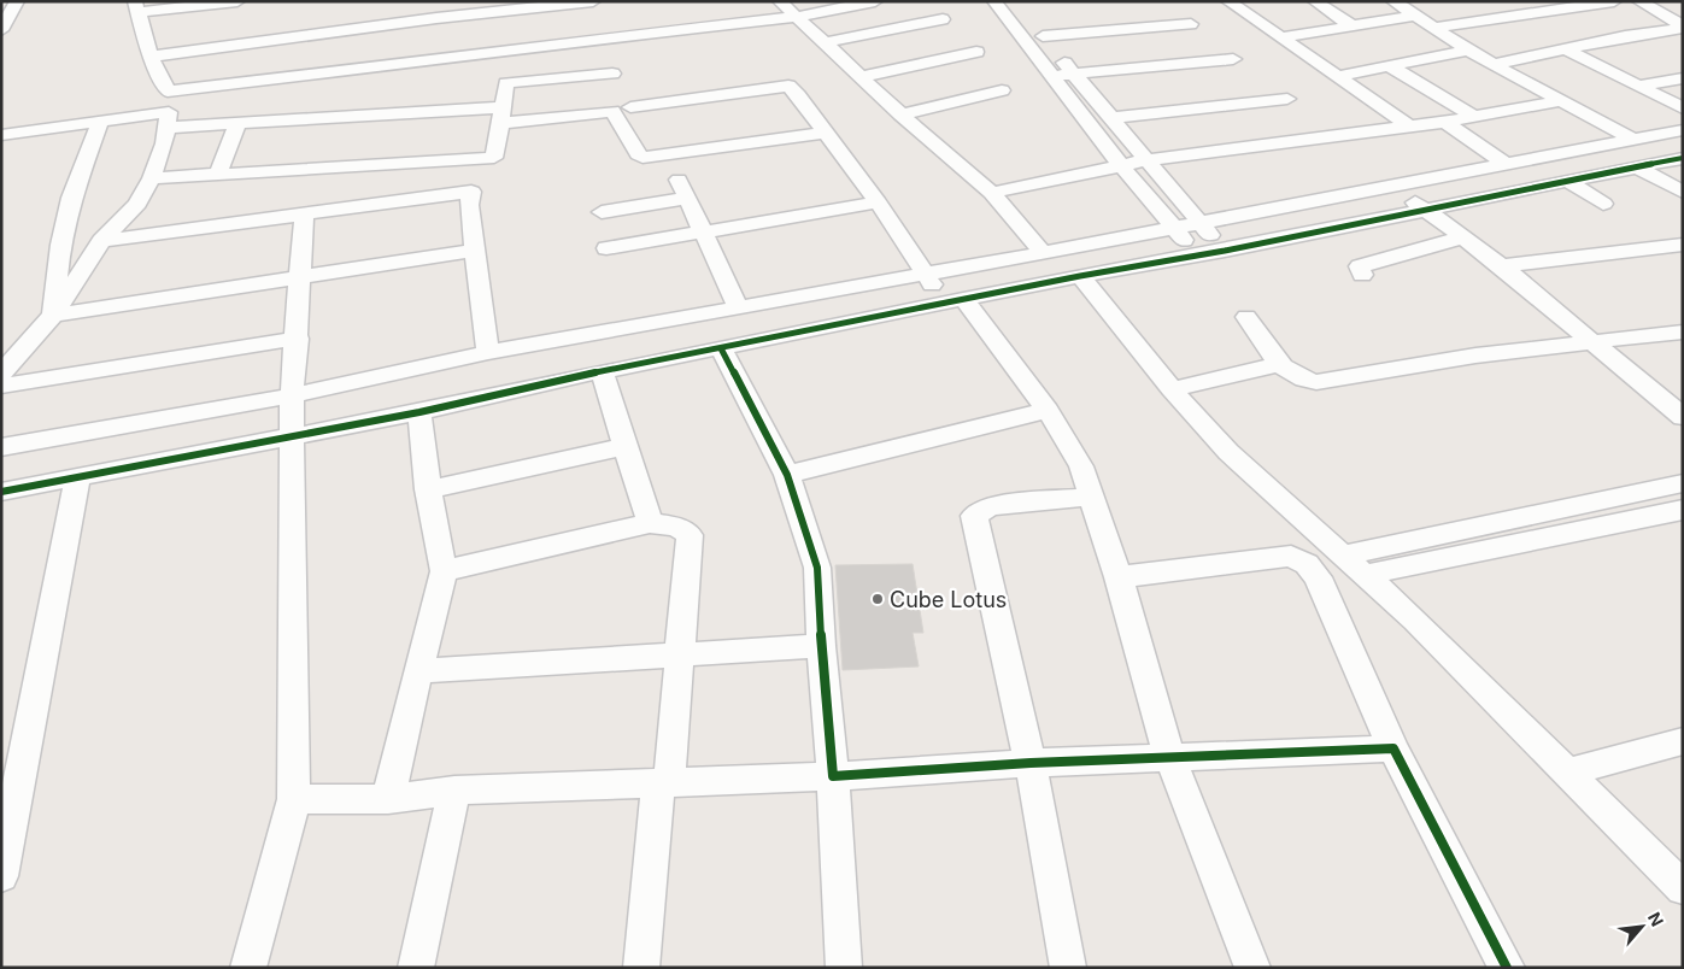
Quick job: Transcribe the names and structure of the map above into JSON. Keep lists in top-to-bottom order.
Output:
{
  "places": ["Cube Lotus"],
  "north": "top right"
}
